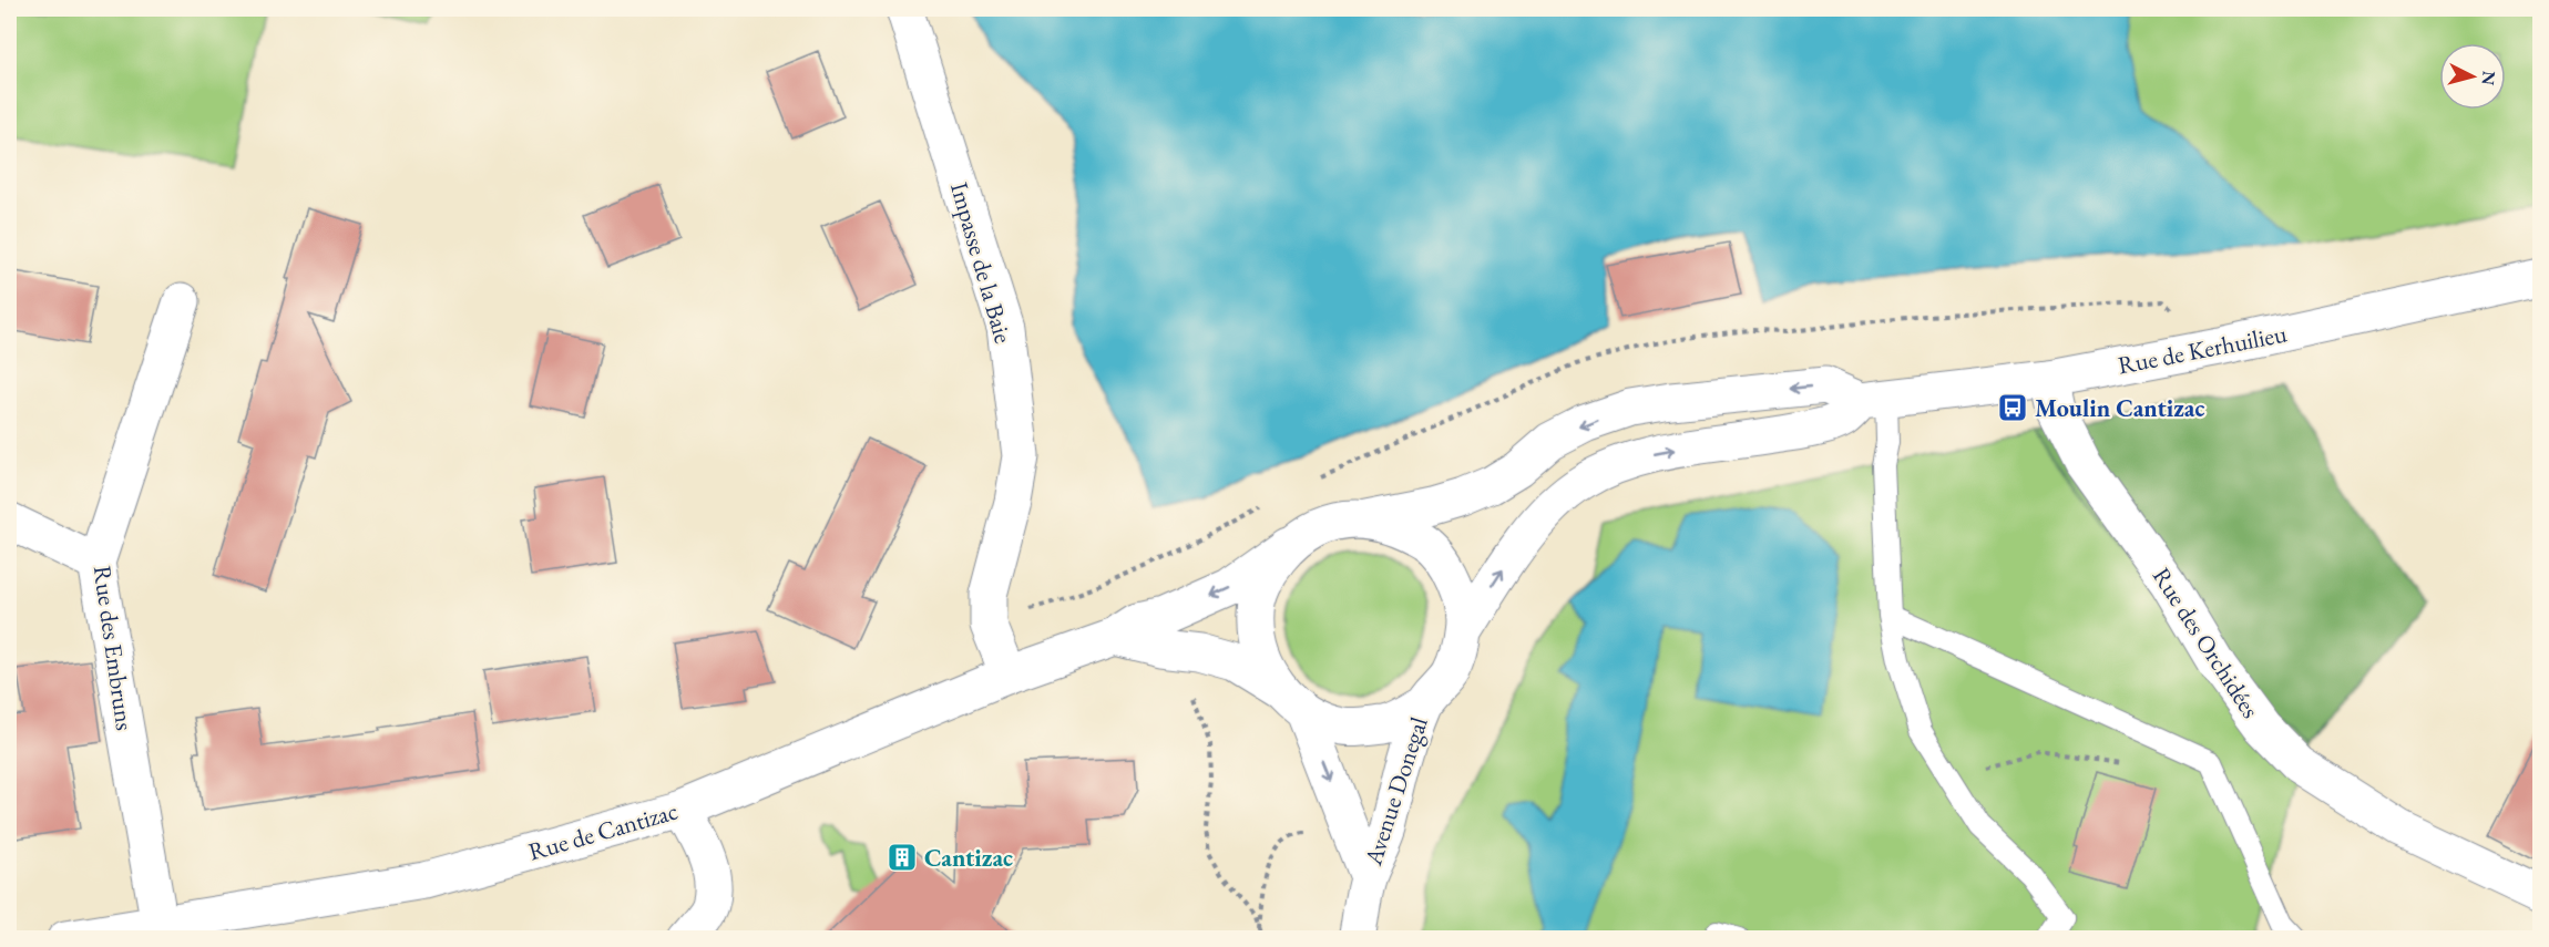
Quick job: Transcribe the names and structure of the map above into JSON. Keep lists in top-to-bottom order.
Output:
{
  "streets": {
    "street": [
      "Impasse de la Baie",
      "Rue de Kerhuilieu",
      "Rue des Orchidées",
      "Rue des Embruns",
      "Avenue Donegal",
      "Rue de Cantizac"
    ]
  },
  "crossings": [
    ["Impasse de la Baie", "Rue de Cantizac"],
    ["Rue de Kerhuilieu", "Rue des Orchidées"],
    ["Rue des Embruns", "Rue de Cantizac"],
    ["Avenue Donegal", "Rue de Cantizac"]
  ],
  "one_way": ["Avenue Donegal"],
  "places": {
    "bus stop": ["Moulin Cantizac"],
    "building": ["Cantizac"]
  },
  "north": "right"
}
